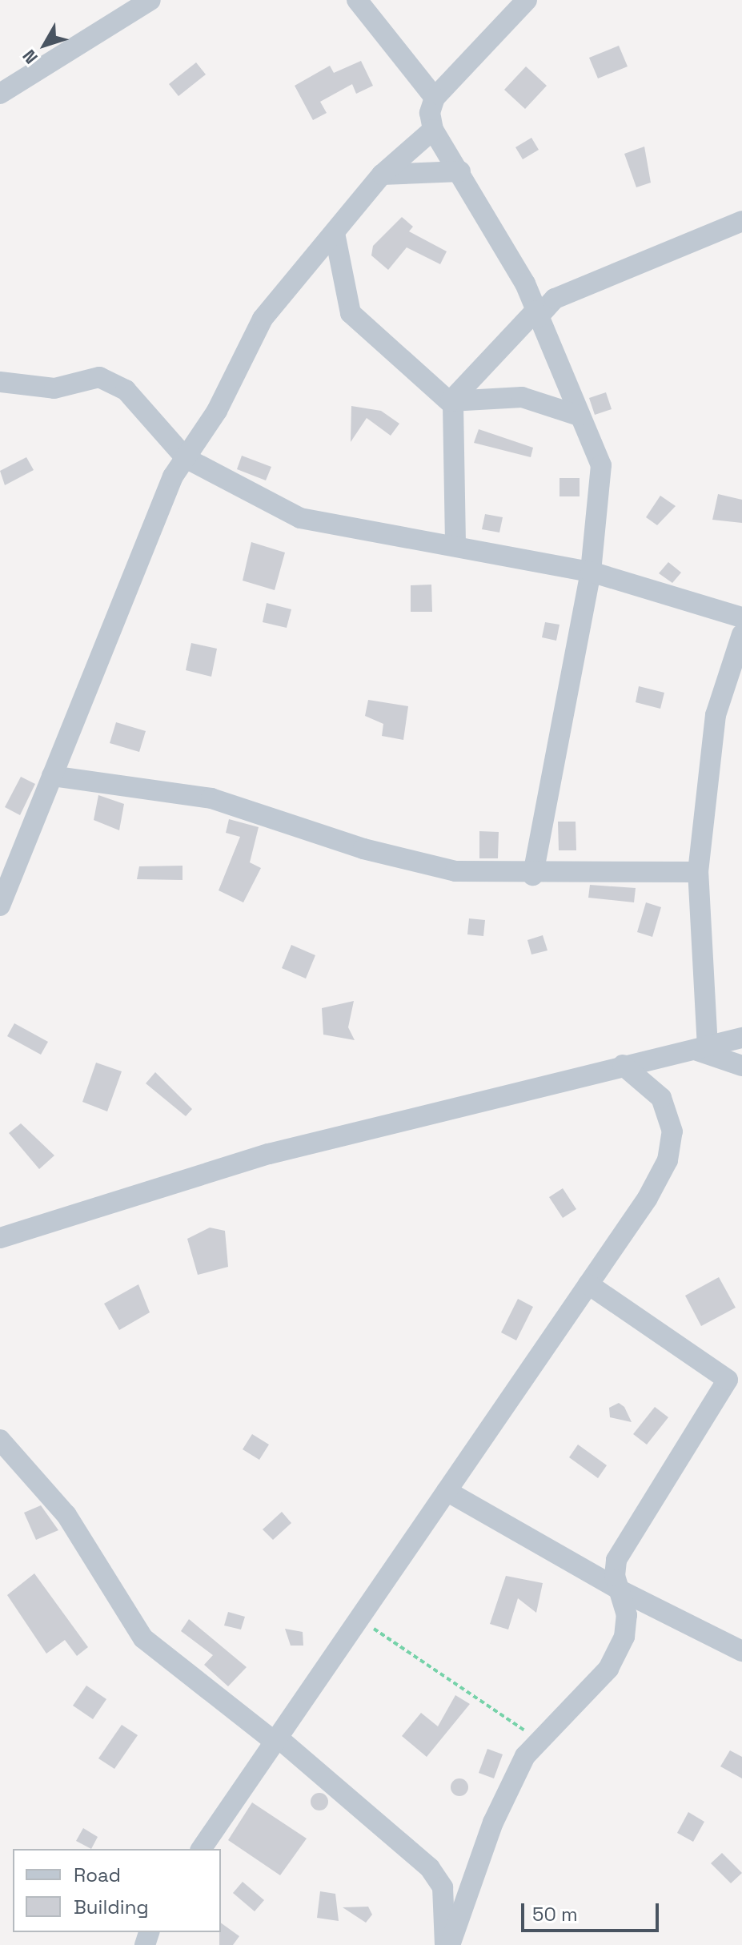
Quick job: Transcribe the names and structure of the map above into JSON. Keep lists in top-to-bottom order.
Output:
{
  "legend": ["Road", "Building"],
  "scale_bar": "50 m",
  "north": "bottom left"
}
